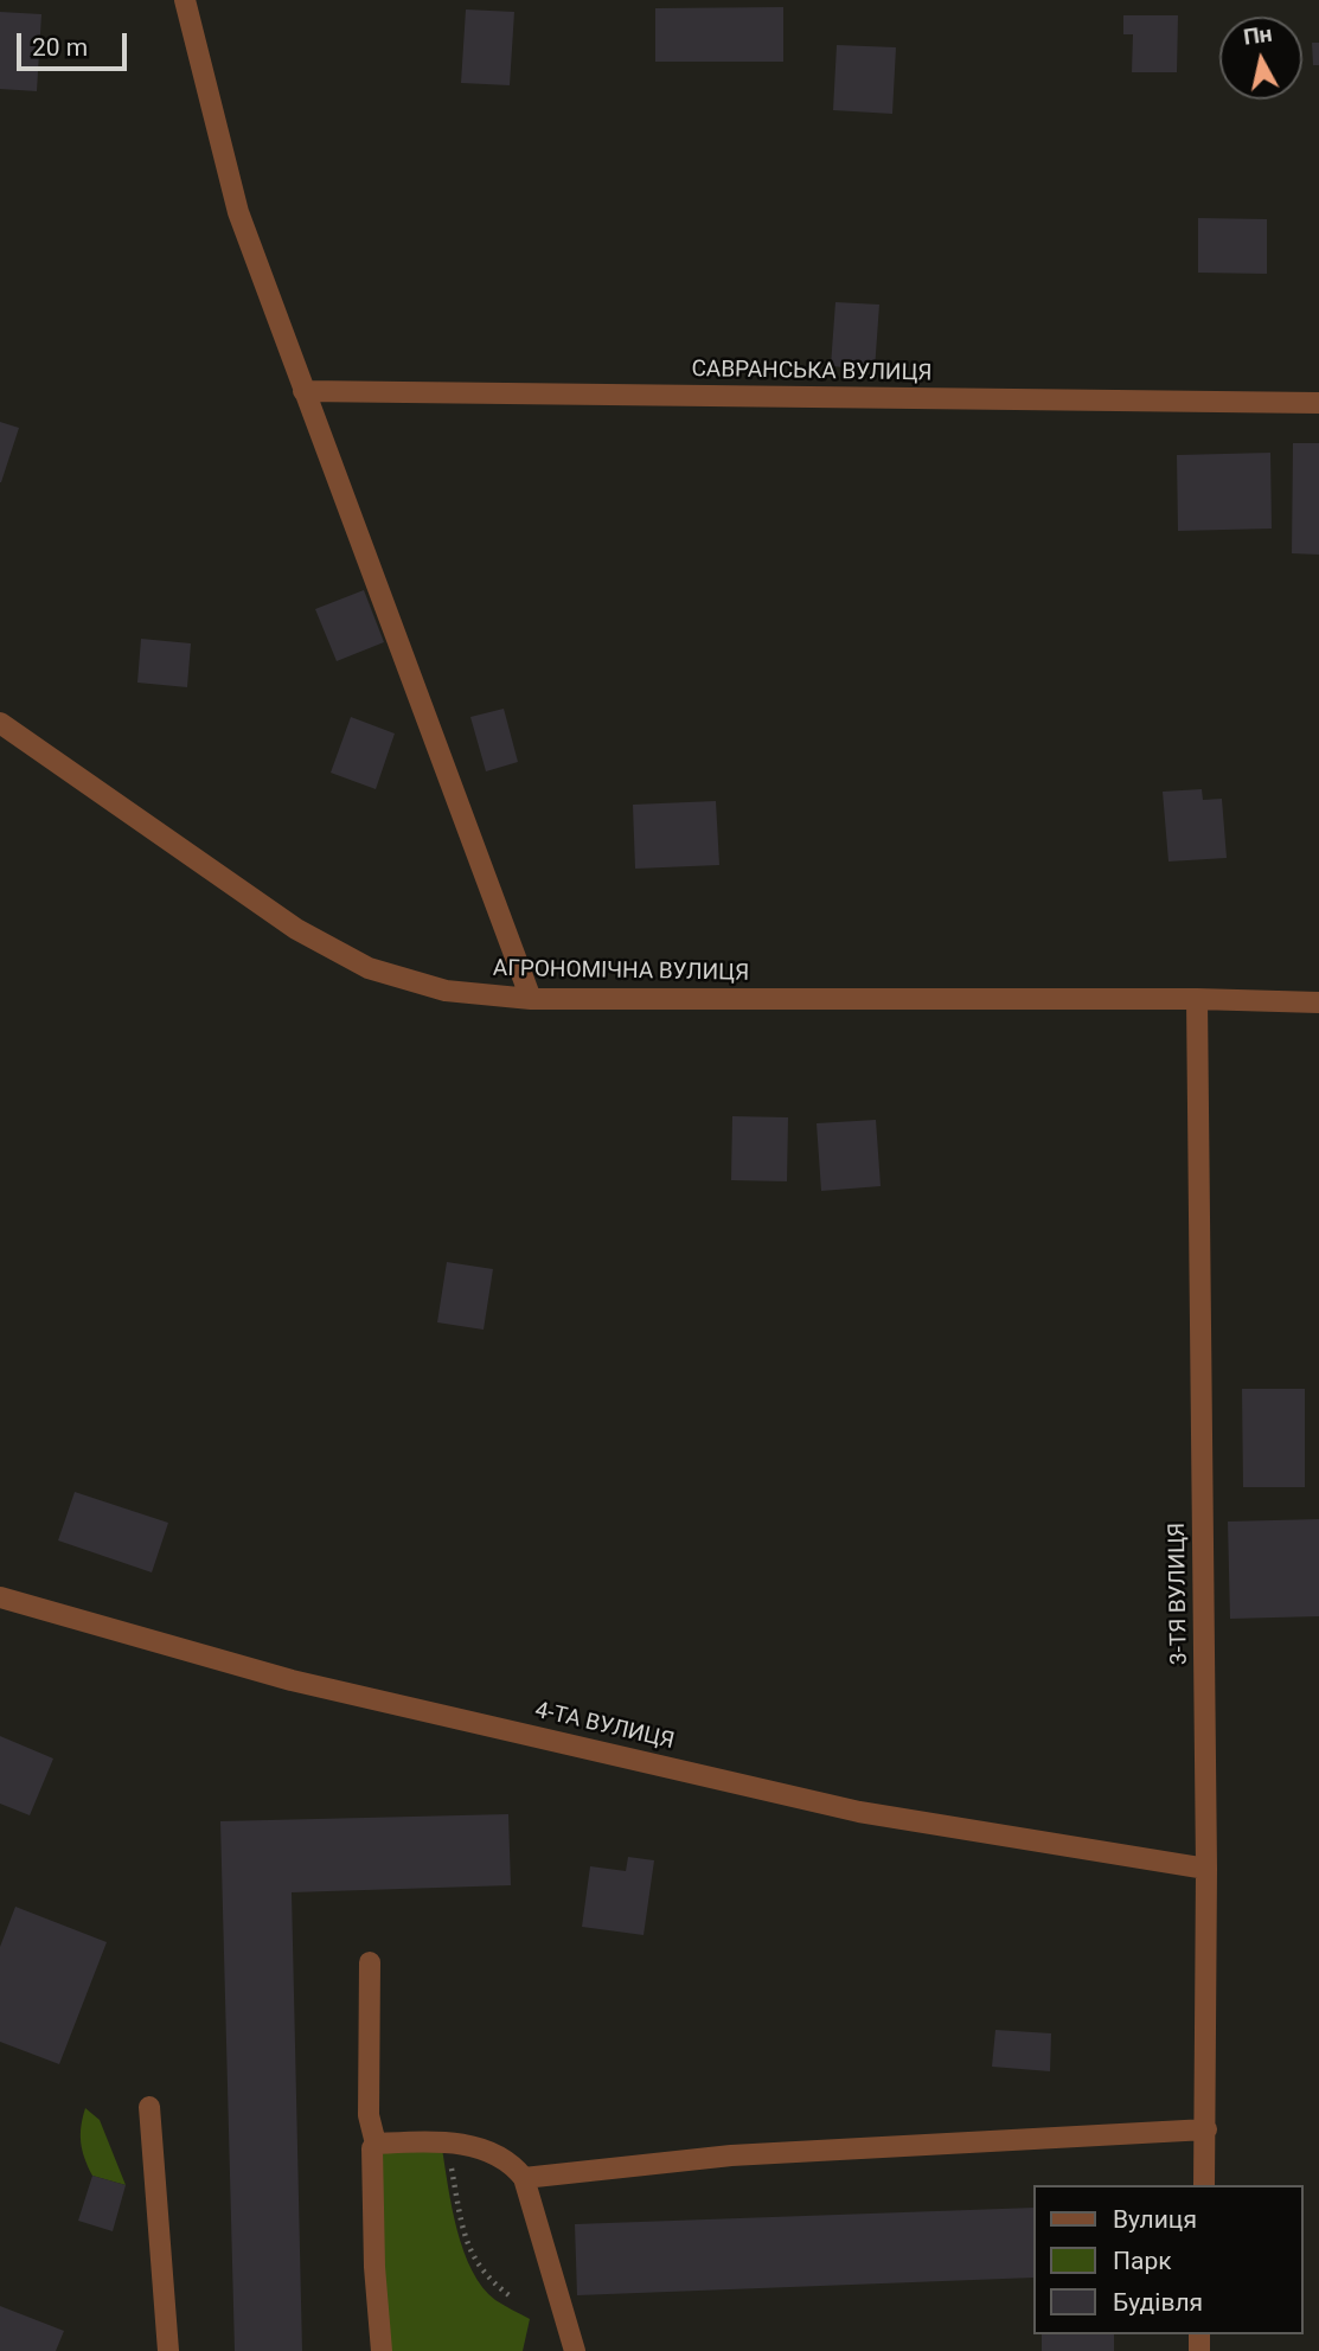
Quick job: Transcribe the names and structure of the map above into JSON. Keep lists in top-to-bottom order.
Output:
{
  "streets": {
    "street": [
      "САВРАНСЬКА ВУЛИЦЯ",
      "АГРОНОМІЧНА ВУЛИЦЯ",
      "3-ТЯ ВУЛИЦЯ",
      "4-ТА ВУЛИЦЯ"
    ]
  },
  "crossings": [
    ["АГРОНОМІЧНА ВУЛИЦЯ", "3-ТЯ ВУЛИЦЯ"],
    ["3-ТЯ ВУЛИЦЯ", "4-ТА ВУЛИЦЯ"]
  ],
  "legend": ["Вулиця", "Парк", "Будівля"],
  "scale_bar": "20 m",
  "north": "top"
}
